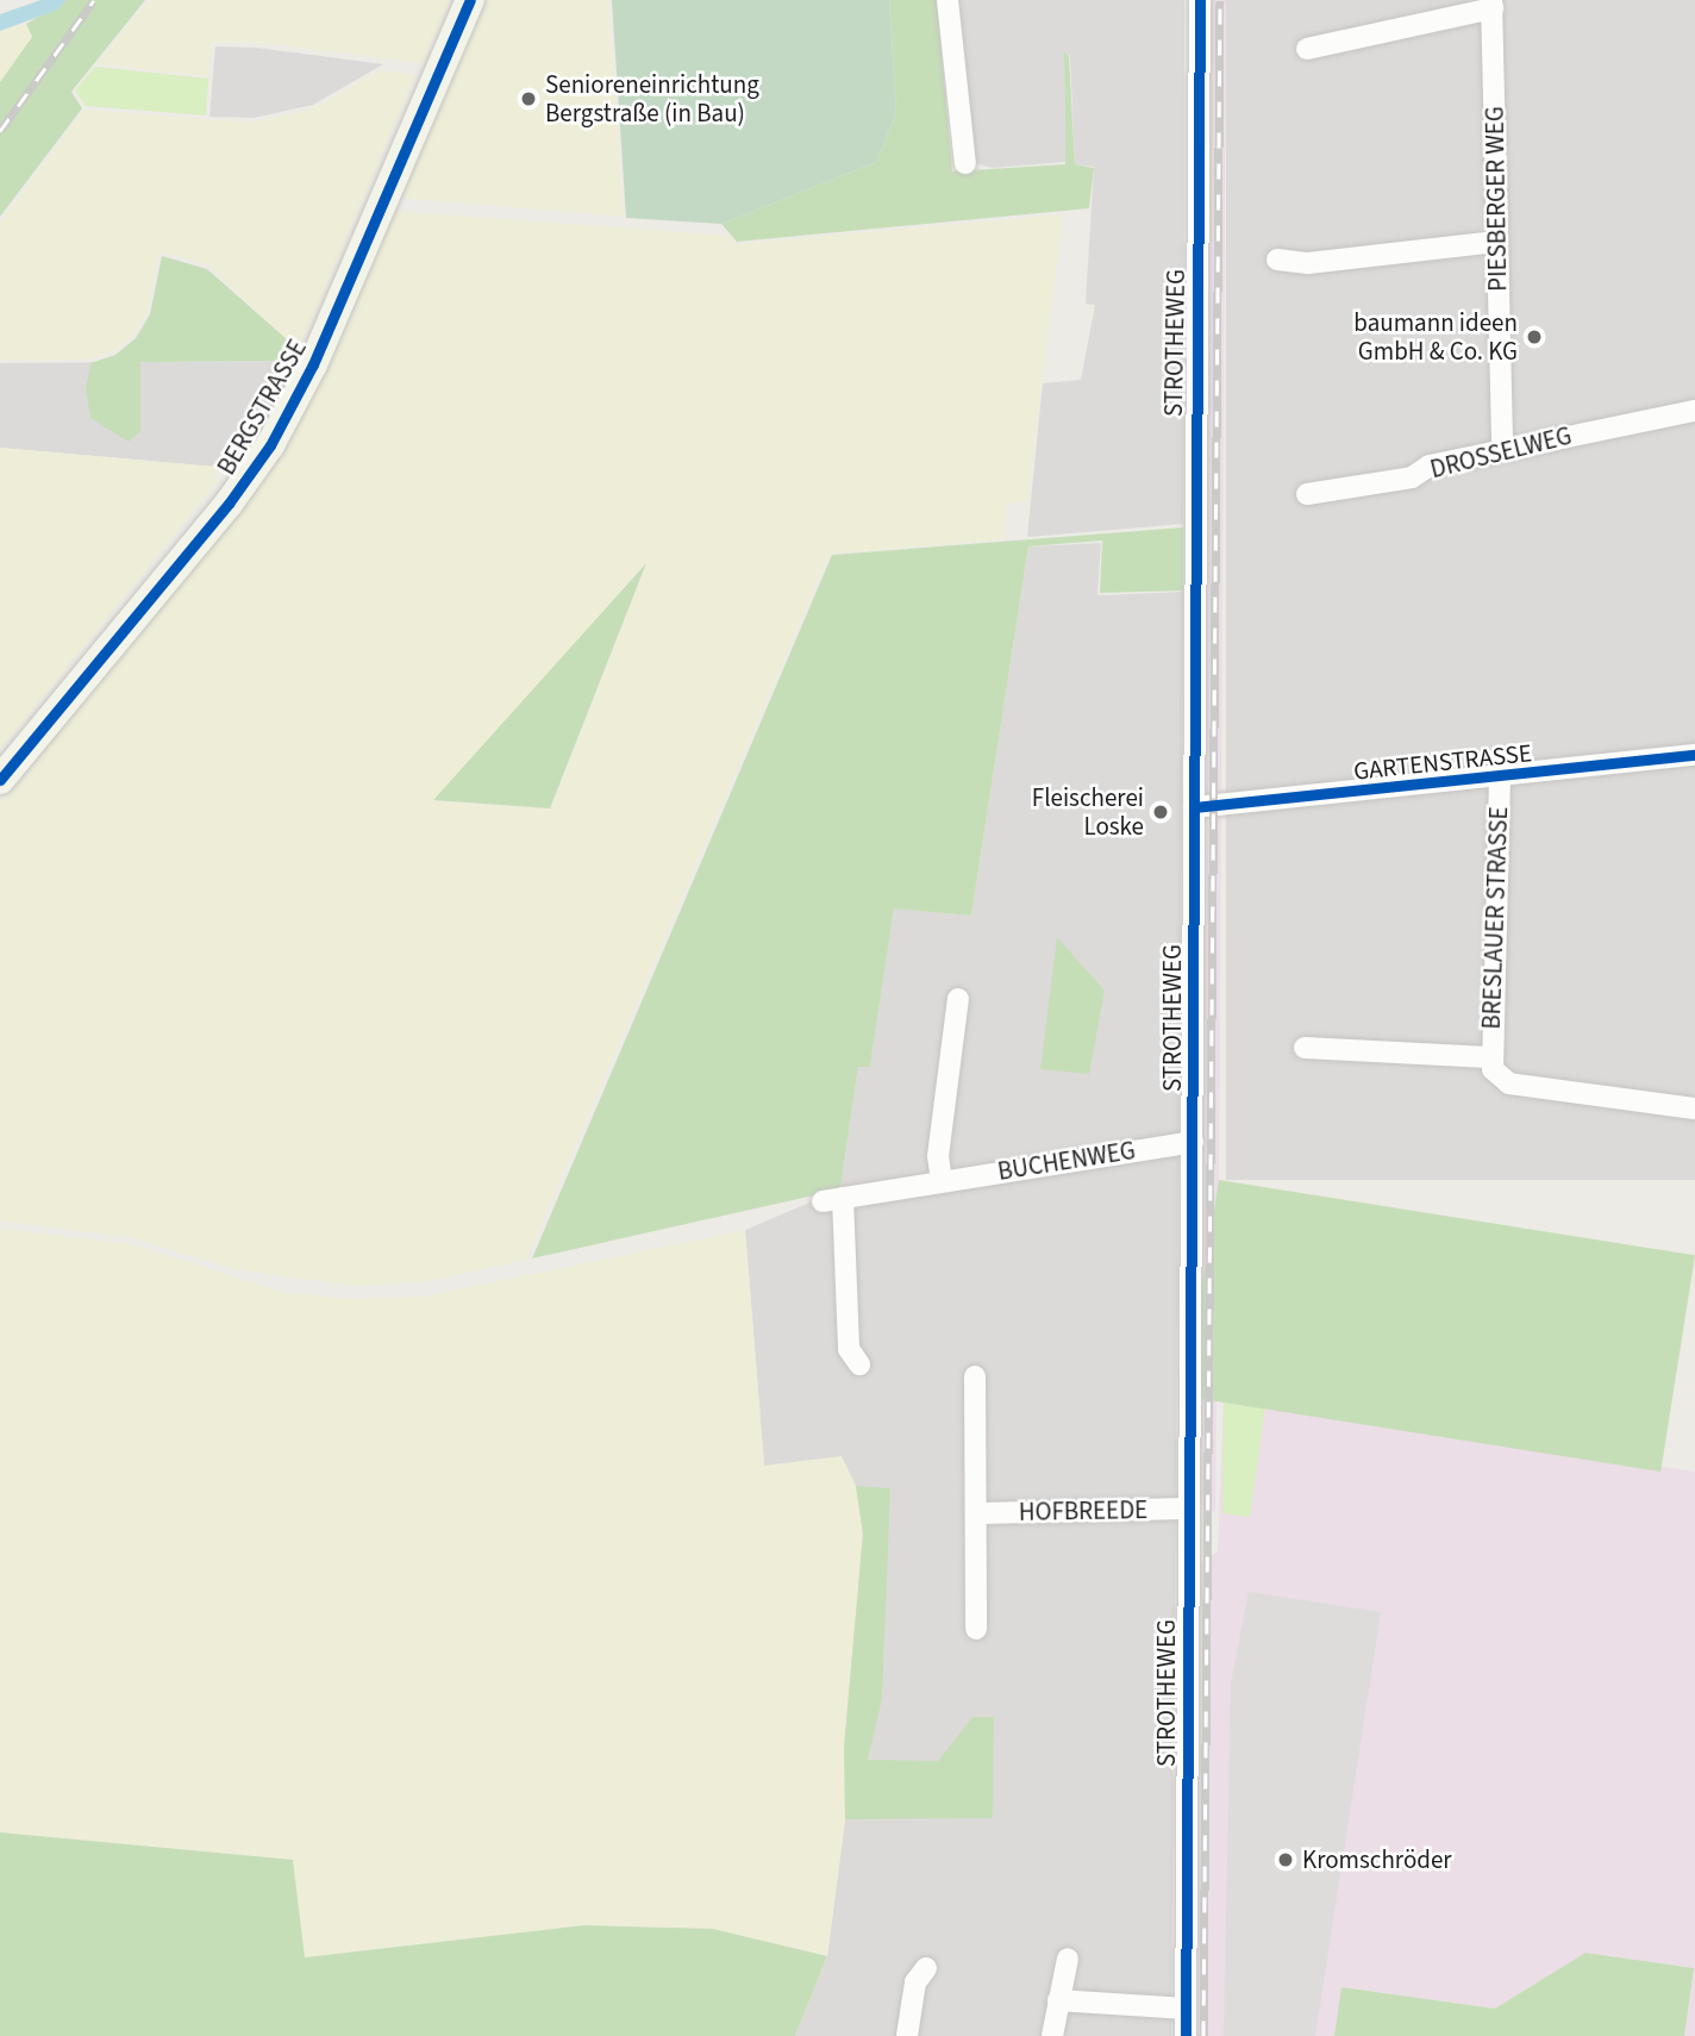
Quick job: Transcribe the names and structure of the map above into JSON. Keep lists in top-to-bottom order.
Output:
{
  "streets": {
    "street": [
      "PIESBERGER WEG",
      "STROTHEWEG",
      "BERGSTRASSE",
      "DROSSELWEG",
      "GARTENSTRASSE",
      "BRESLAUER STRASSE",
      "BUCHENWEG",
      "HOFBREEDE"
    ]
  },
  "crossings": [
    ["PIESBERGER WEG", "DROSSELWEG"],
    ["STROTHEWEG", "GARTENSTRASSE"],
    ["STROTHEWEG", "BUCHENWEG"],
    ["STROTHEWEG", "HOFBREEDE"],
    ["GARTENSTRASSE", "BRESLAUER STRASSE"]
  ],
  "places": [
    "Senioreneinrichtung Bergstraße (in Bau)",
    "baumann ideen GmbH & Co. KG",
    "Fleischerei Loske",
    "Kromschröder"
  ]
}
